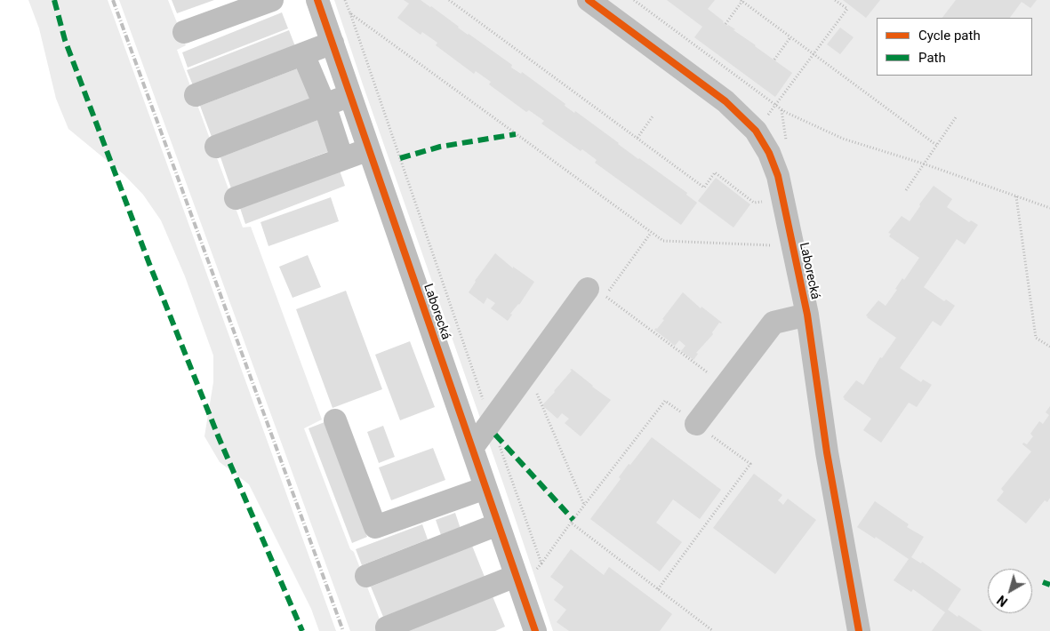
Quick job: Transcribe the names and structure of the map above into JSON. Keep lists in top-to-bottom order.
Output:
{
  "streets": {
    "street": ["Laborecká"]
  },
  "legend": ["Cycle path", "Path"],
  "north": "bottom left"
}
